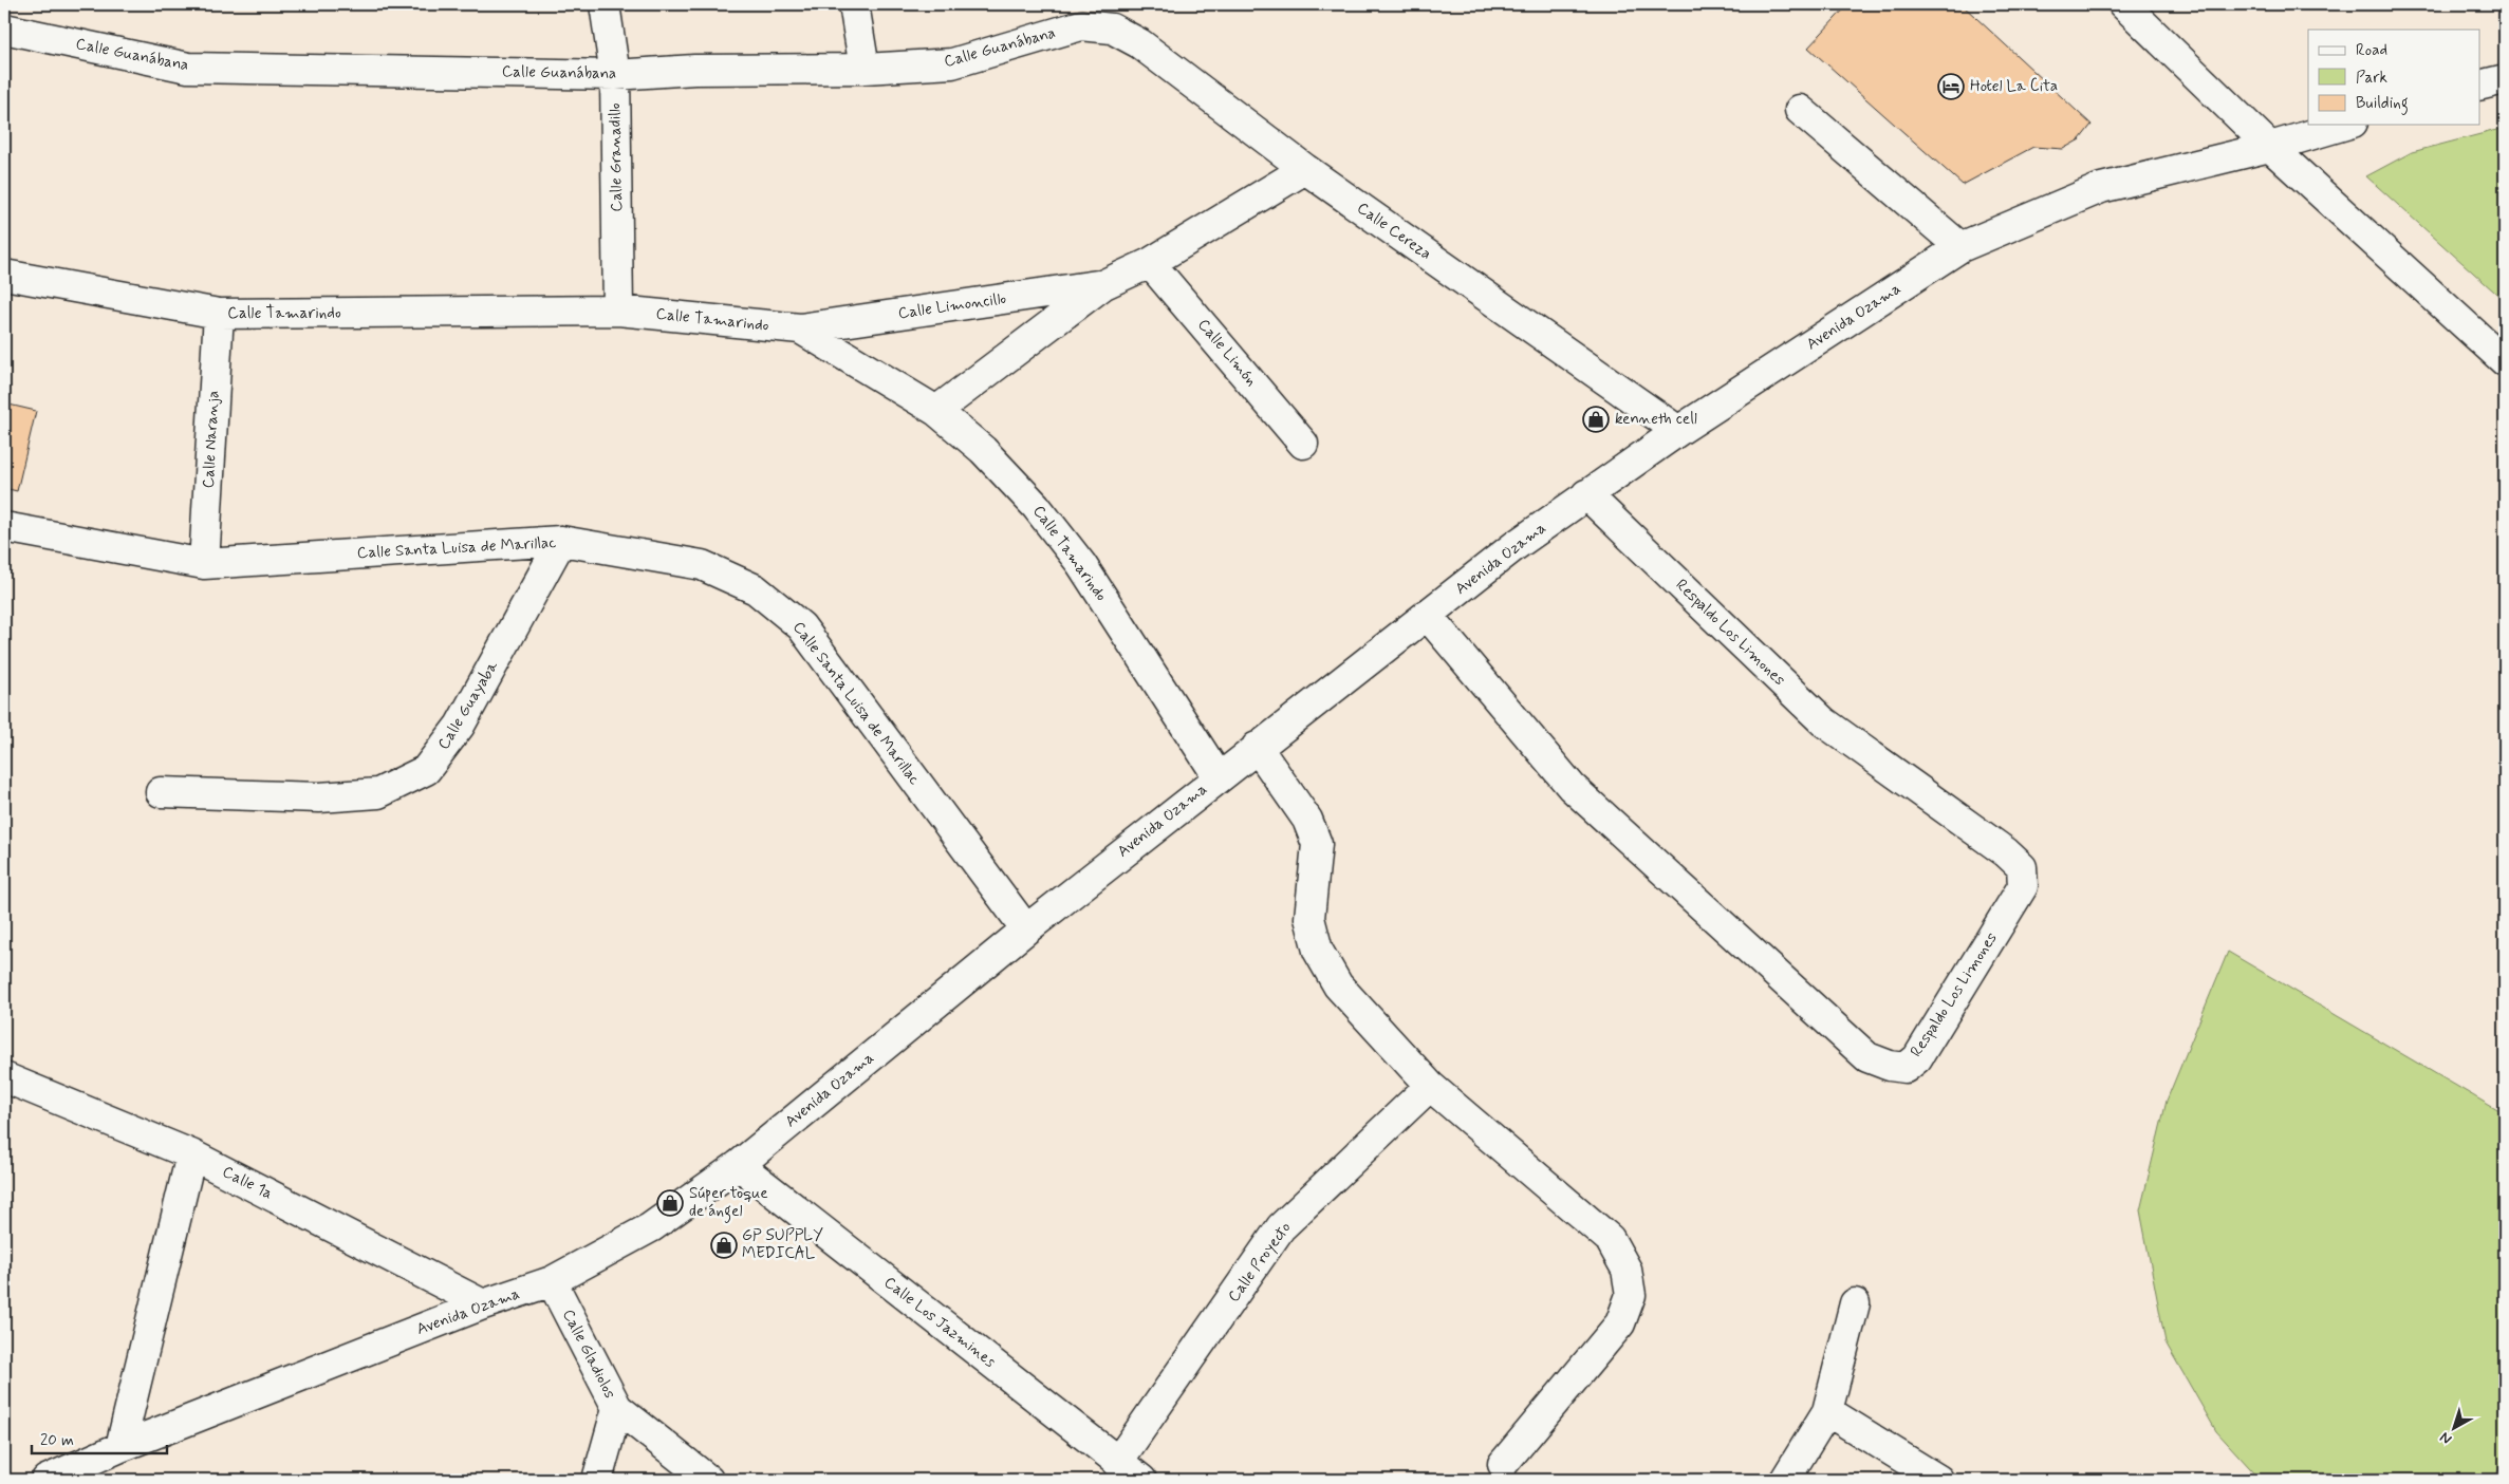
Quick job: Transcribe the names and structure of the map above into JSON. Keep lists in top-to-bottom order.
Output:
{
  "streets": {
    "street": [
      "Calle Guanábana",
      "Calle Granadillo",
      "Calle Cereza",
      "Calle Limoncillo",
      "Calle Tamarindo",
      "Avenida Ozama",
      "Calle Limón",
      "Calle Naranja",
      "Calle Santa Luisa de Marillac",
      "Respaldo Los Limones",
      "Calle Guayaba",
      "Calle 1a",
      "Calle Proyecto",
      "Calle Los Jazmines",
      "Calle Gladiolos"
    ]
  },
  "crossings": [
    ["Calle Guanábana", "Calle Granadillo"],
    ["Calle Guanábana", "Calle Cereza"],
    ["Calle Granadillo", "Calle Tamarindo"],
    ["Calle Cereza", "Calle Limoncillo"],
    ["Calle Cereza", "Avenida Ozama"],
    ["Calle Limoncillo", "Calle Tamarindo"],
    ["Calle Limoncillo", "Calle Limón"],
    ["Calle Tamarindo", "Avenida Ozama"],
    ["Calle Tamarindo", "Calle Naranja"],
    ["Avenida Ozama", "Calle Santa Luisa de Marillac"],
    ["Avenida Ozama", "Respaldo Los Limones"],
    ["Avenida Ozama", "Calle 1a"],
    ["Avenida Ozama", "Calle Los Jazmines"],
    ["Avenida Ozama", "Calle Gladiolos"],
    ["Calle Naranja", "Calle Santa Luisa de Marillac"],
    ["Calle Santa Luisa de Marillac", "Calle Guayaba"],
    ["Calle Proyecto", "Calle Los Jazmines"]
  ],
  "places": {
    "hotel": ["Hotel La Cita"],
    "shop": ["kenneth cell", "Súper toque de ángel", "GP SUPPLY MEDICAL"]
  },
  "legend": ["Road", "Park", "Building"],
  "scale_bar": "20 m",
  "north": "bottom left"
}
